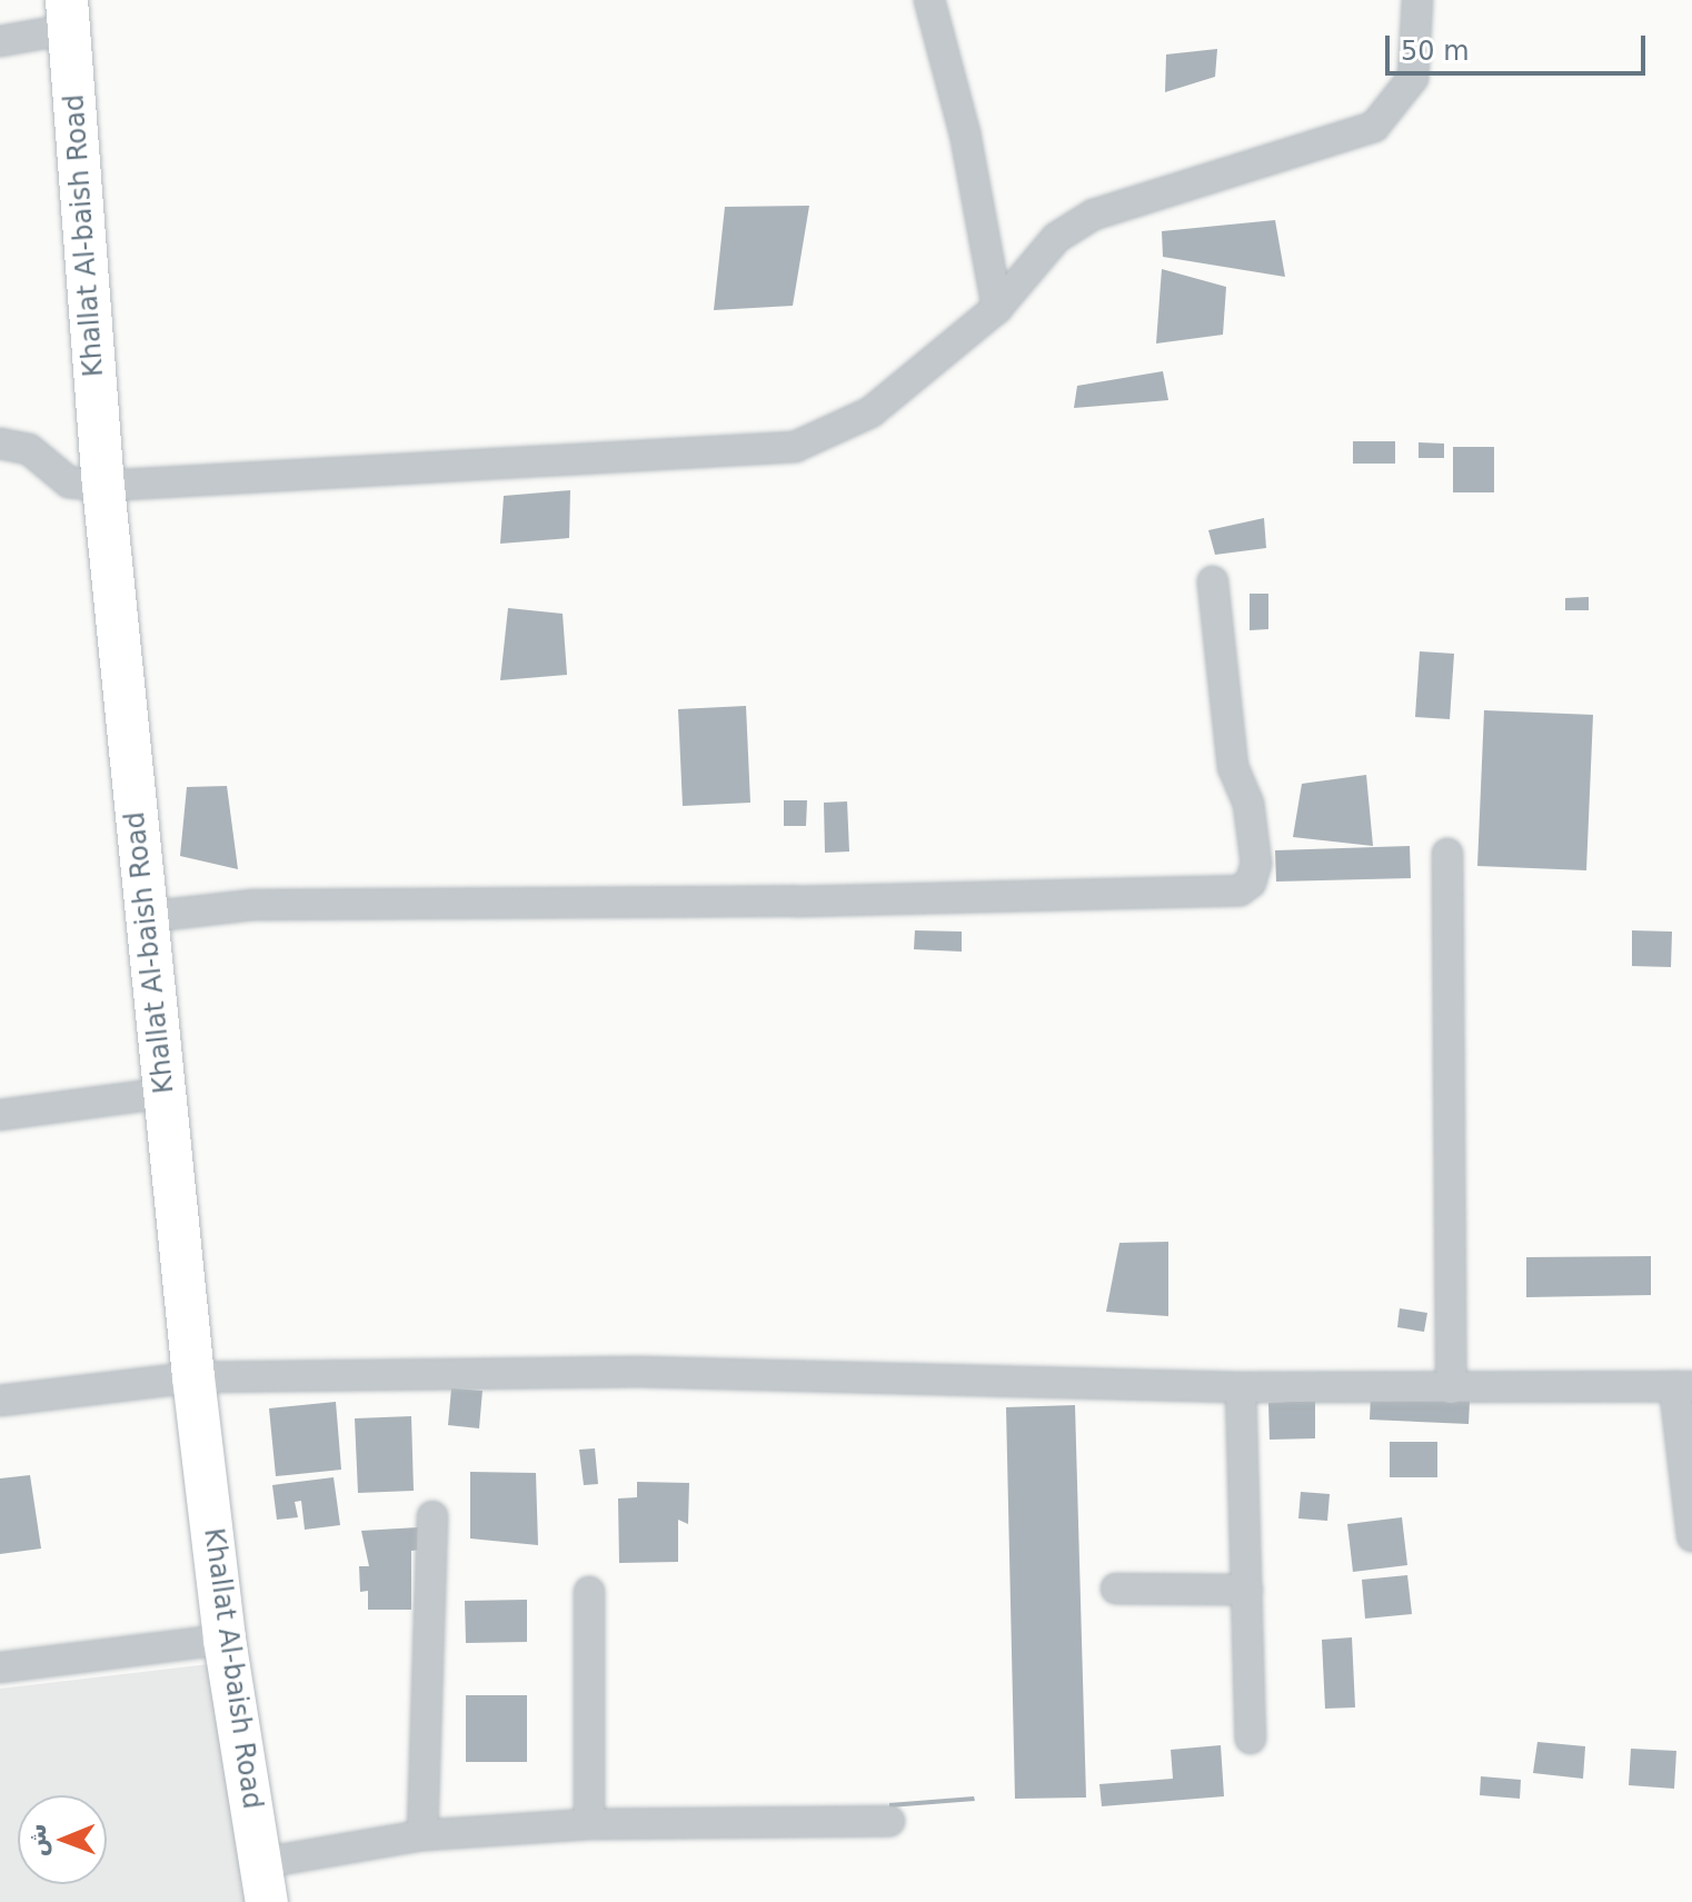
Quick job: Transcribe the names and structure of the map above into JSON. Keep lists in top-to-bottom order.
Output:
{
  "streets": {
    "street": ["Khallat Al-baish Road"]
  },
  "scale_bar": "50 m",
  "north": "left"
}
